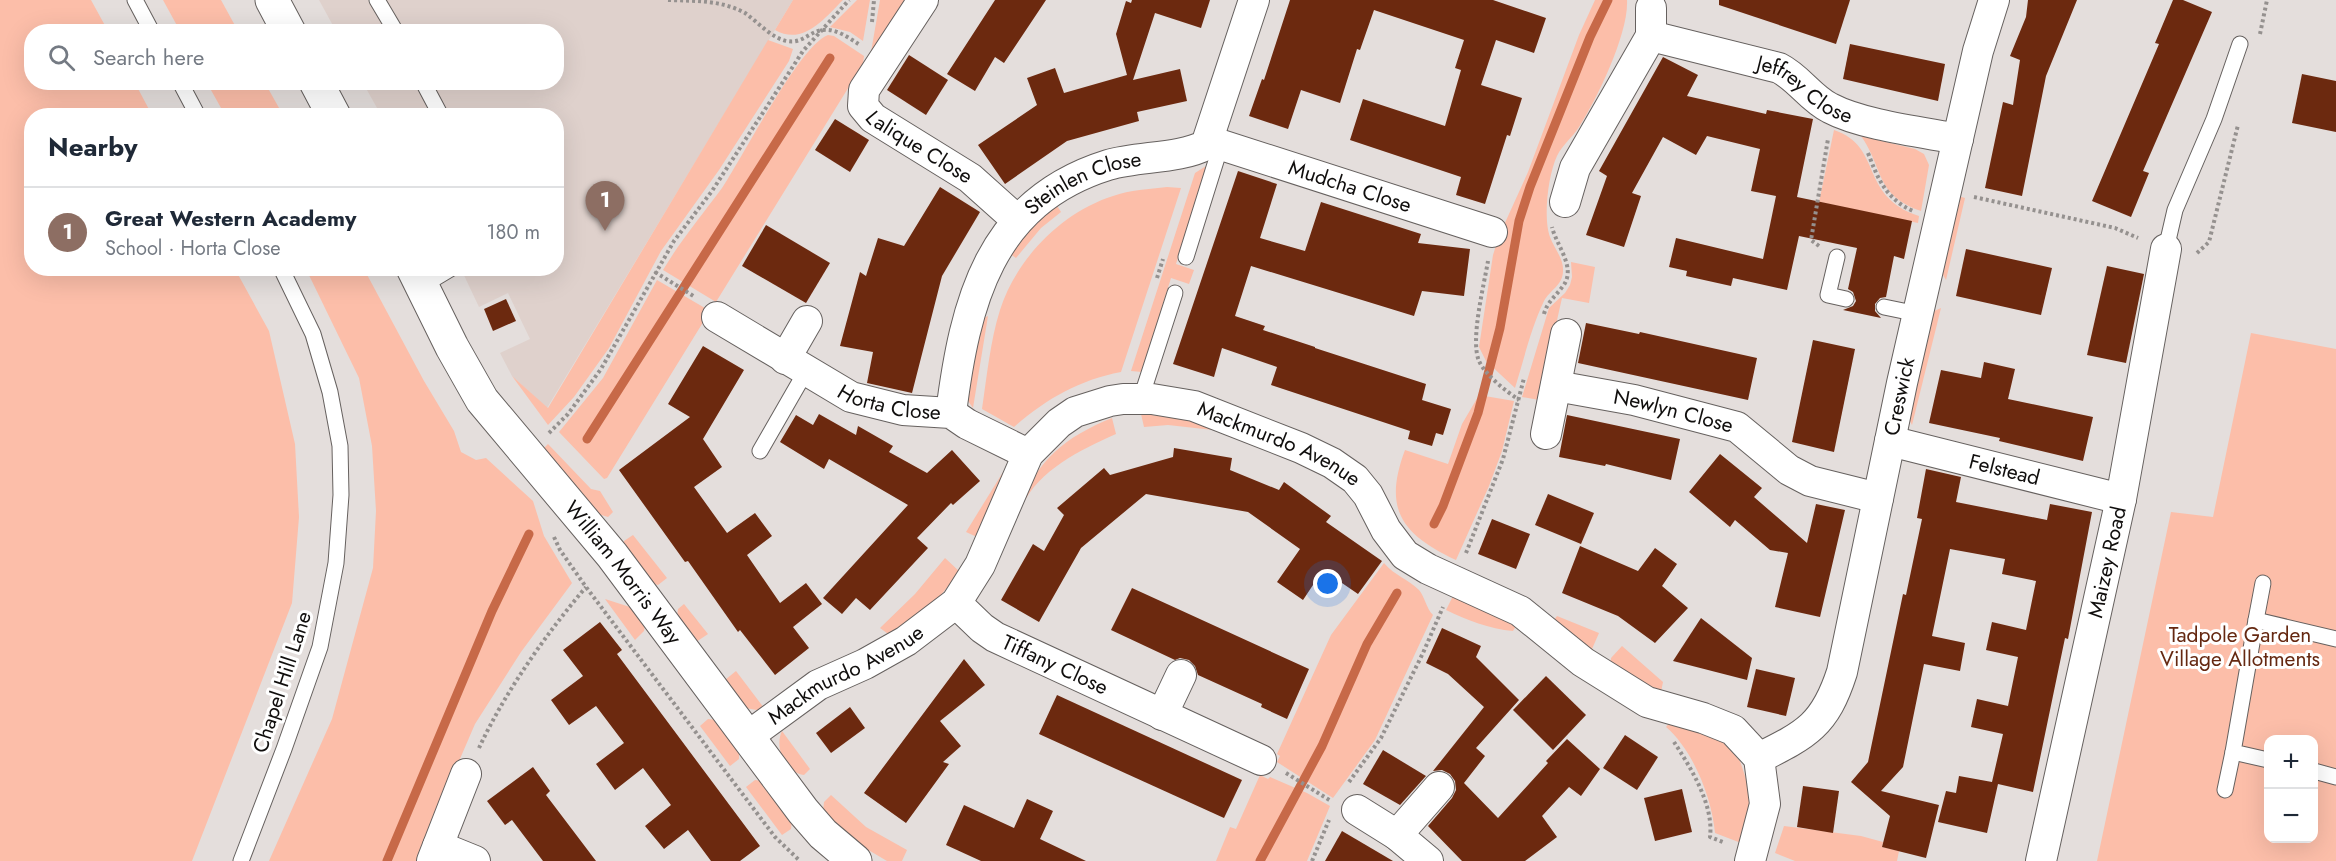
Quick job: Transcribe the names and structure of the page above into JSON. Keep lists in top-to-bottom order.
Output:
{
  "streets": {
    "street": [
      "Jeffrey Close",
      "Lalique Close",
      "Steinlen Close",
      "Mudcha Close",
      "Creswick",
      "Horta Close",
      "Newlyn Close",
      "Mackmurdo Avenue",
      "Felstead",
      "Maizey Road",
      "William Morris Way",
      "Tiffany Close"
    ],
    "lane": ["Chapel Hill Lane"]
  },
  "crossings": [
    ["Jeffrey Close", "Creswick"],
    ["Lalique Close", "Steinlen Close"],
    ["Steinlen Close", "Mudcha Close"],
    ["Steinlen Close", "Horta Close"],
    ["Creswick", "Newlyn Close"],
    ["Creswick", "Mackmurdo Avenue"],
    ["Creswick", "Felstead"],
    ["Horta Close", "Mackmurdo Avenue"],
    ["Mackmurdo Avenue", "William Morris Way"],
    ["Mackmurdo Avenue", "Tiffany Close"],
    ["Felstead", "Maizey Road"]
  ],
  "parks": ["Tadpole Garden Village Allotments"],
  "page": {
    "search": "Search here",
    "heading": "Nearby",
    "pins": "1",
    "list": [
      {
        "mark": "1",
        "name": "Great Western Academy",
        "note": "School · Horta Close",
        "value": "180 m"
      }
    ],
    "map_buttons": ["+", "−"]
  }
}
